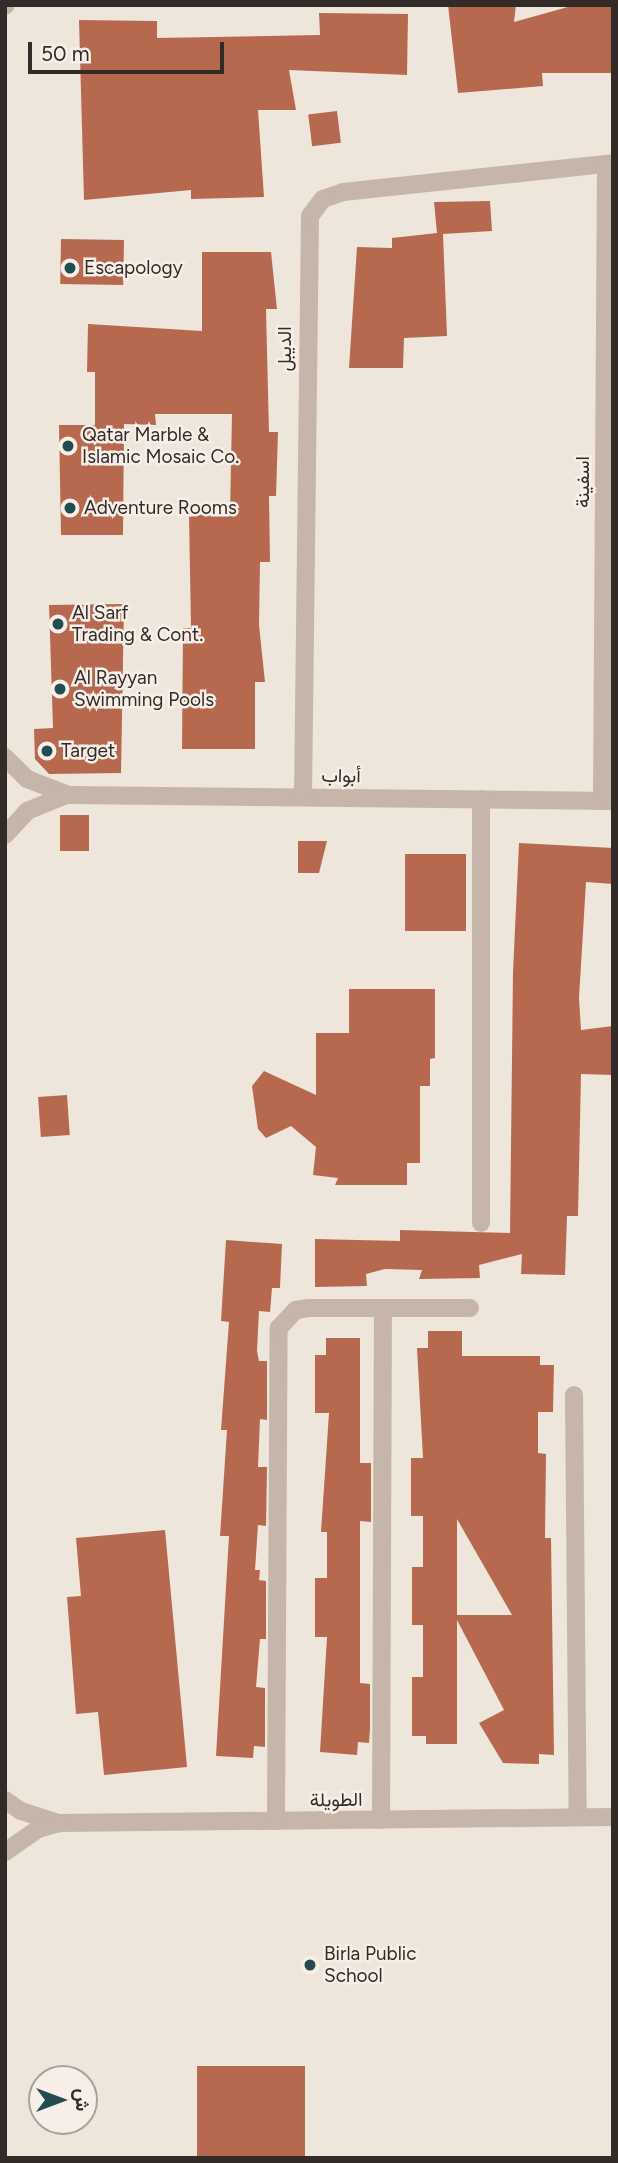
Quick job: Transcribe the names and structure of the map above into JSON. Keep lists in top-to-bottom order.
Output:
{
  "streets": {
    "street": [
      "الديبل",
      "اسفينة",
      "أبواب",
      "الطويلة"
    ]
  },
  "crossings": [
    ["الديبل", "اسفينة"],
    ["الديبل", "أبواب"],
    ["اسفينة", "أبواب"]
  ],
  "places": [
    "Escapology",
    "Qatar Marble & Islamic Mosaic Co.",
    "Adventure Rooms",
    "Al Sarf Trading & Cont.",
    "Al Rayyan Swimming Pools",
    "Target",
    "Birla Public School"
  ],
  "scale_bar": "50 m",
  "north": "right"
}
